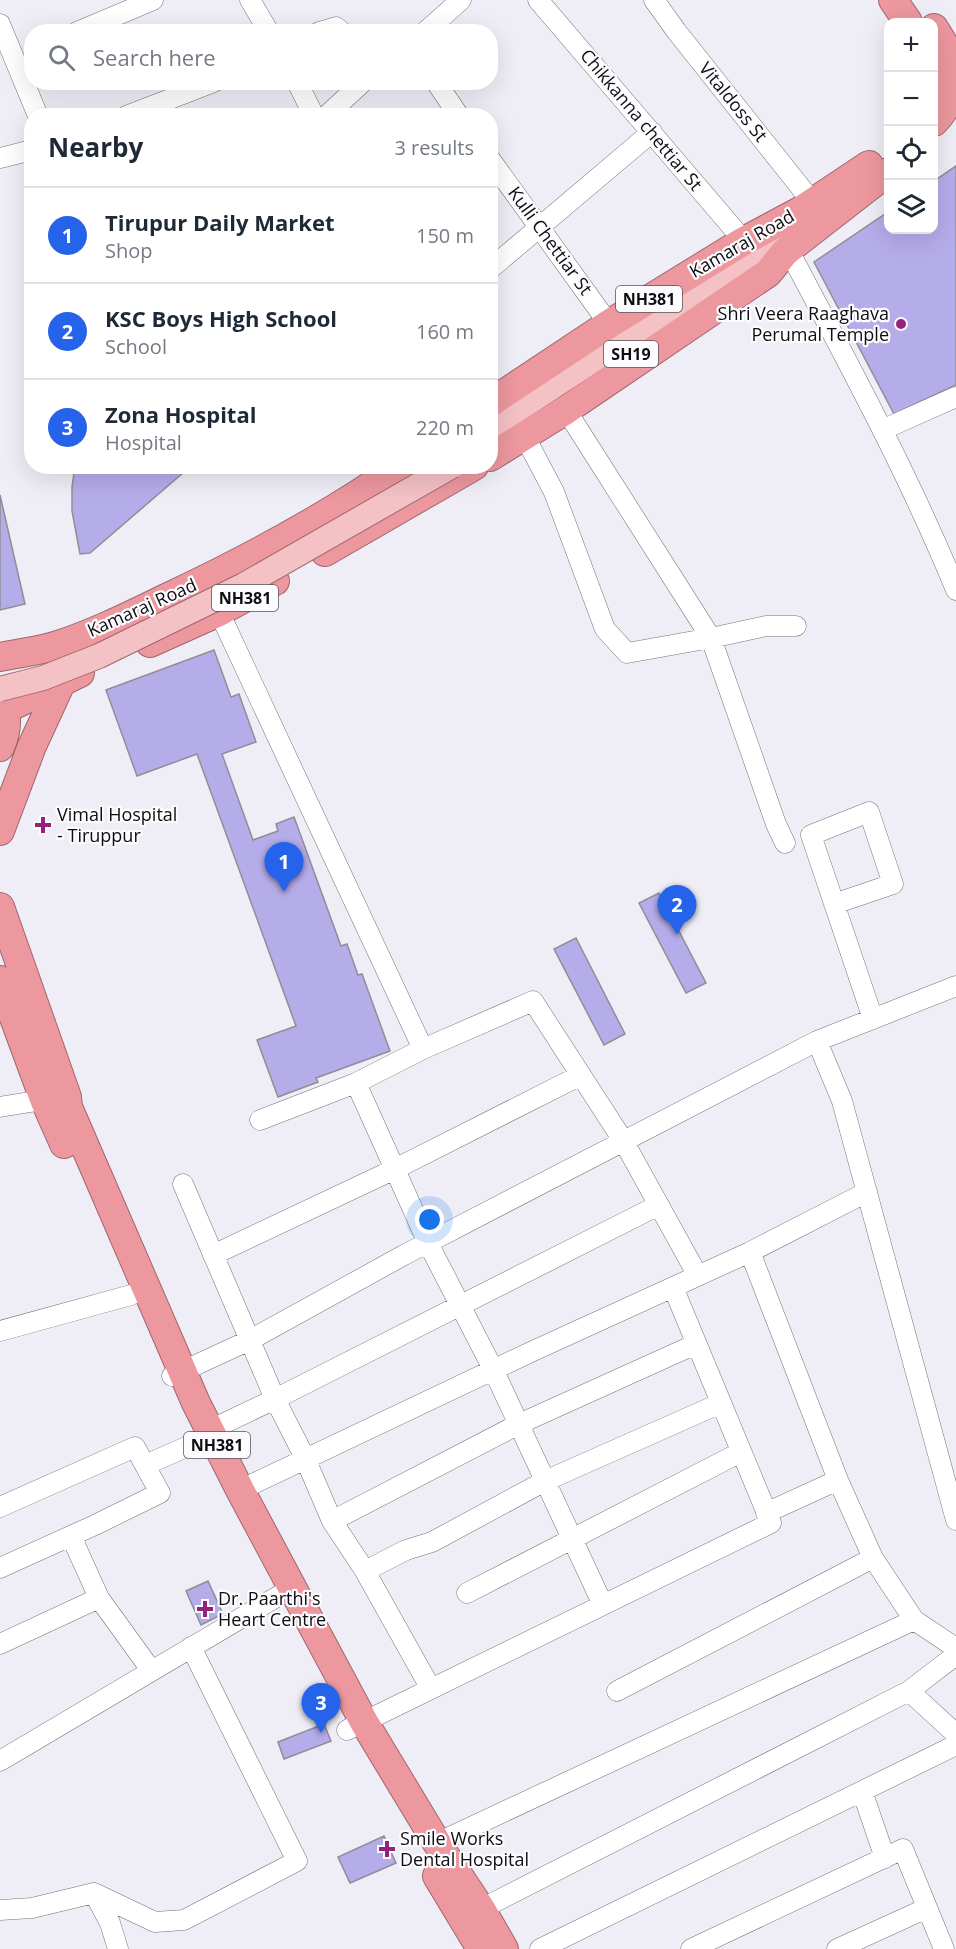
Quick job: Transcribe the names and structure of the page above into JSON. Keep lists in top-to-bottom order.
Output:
{
  "streets": {
    "highway": ["Kamaraj Road", "NH381"],
    "main road": ["SH19"],
    "street": ["Vitaldoss St", "Chikkanna chettiar St", "Kulli Chettiar St"]
  },
  "crossings": [
    ["Vitaldoss St", "Kamaraj Road"],
    ["Vitaldoss St", "NH381"],
    ["Vitaldoss St", "SH19"],
    ["Chikkanna chettiar St", "Kamaraj Road"],
    ["Kulli Chettiar St", "Kamaraj Road"],
    ["Kamaraj Road", "NH381"],
    ["Kamaraj Road", "SH19"],
    ["NH381", "SH19"]
  ],
  "places": {
    "other": ["Shri Veera Raaghava Perumal Temple"],
    "health": ["Vimal Hospital - Tiruppur", "Dr. Paarthi's Heart Centre", "Smile Works Dental Hospital"]
  },
  "page": {
    "map_buttons": ["+", "−"],
    "search": "Search here",
    "heading": ["Nearby", "3 results"],
    "list": [
      {
        "mark": "1",
        "name": "Tirupur Daily Market",
        "note": "Shop",
        "value": "150 m"
      },
      {
        "mark": "2",
        "name": "KSC Boys High School",
        "note": "School",
        "value": "160 m"
      },
      {
        "mark": "3",
        "name": "Zona Hospital",
        "note": "Hospital",
        "value": "220 m"
      }
    ],
    "pins": ["1", "2", "3"]
  }
}
